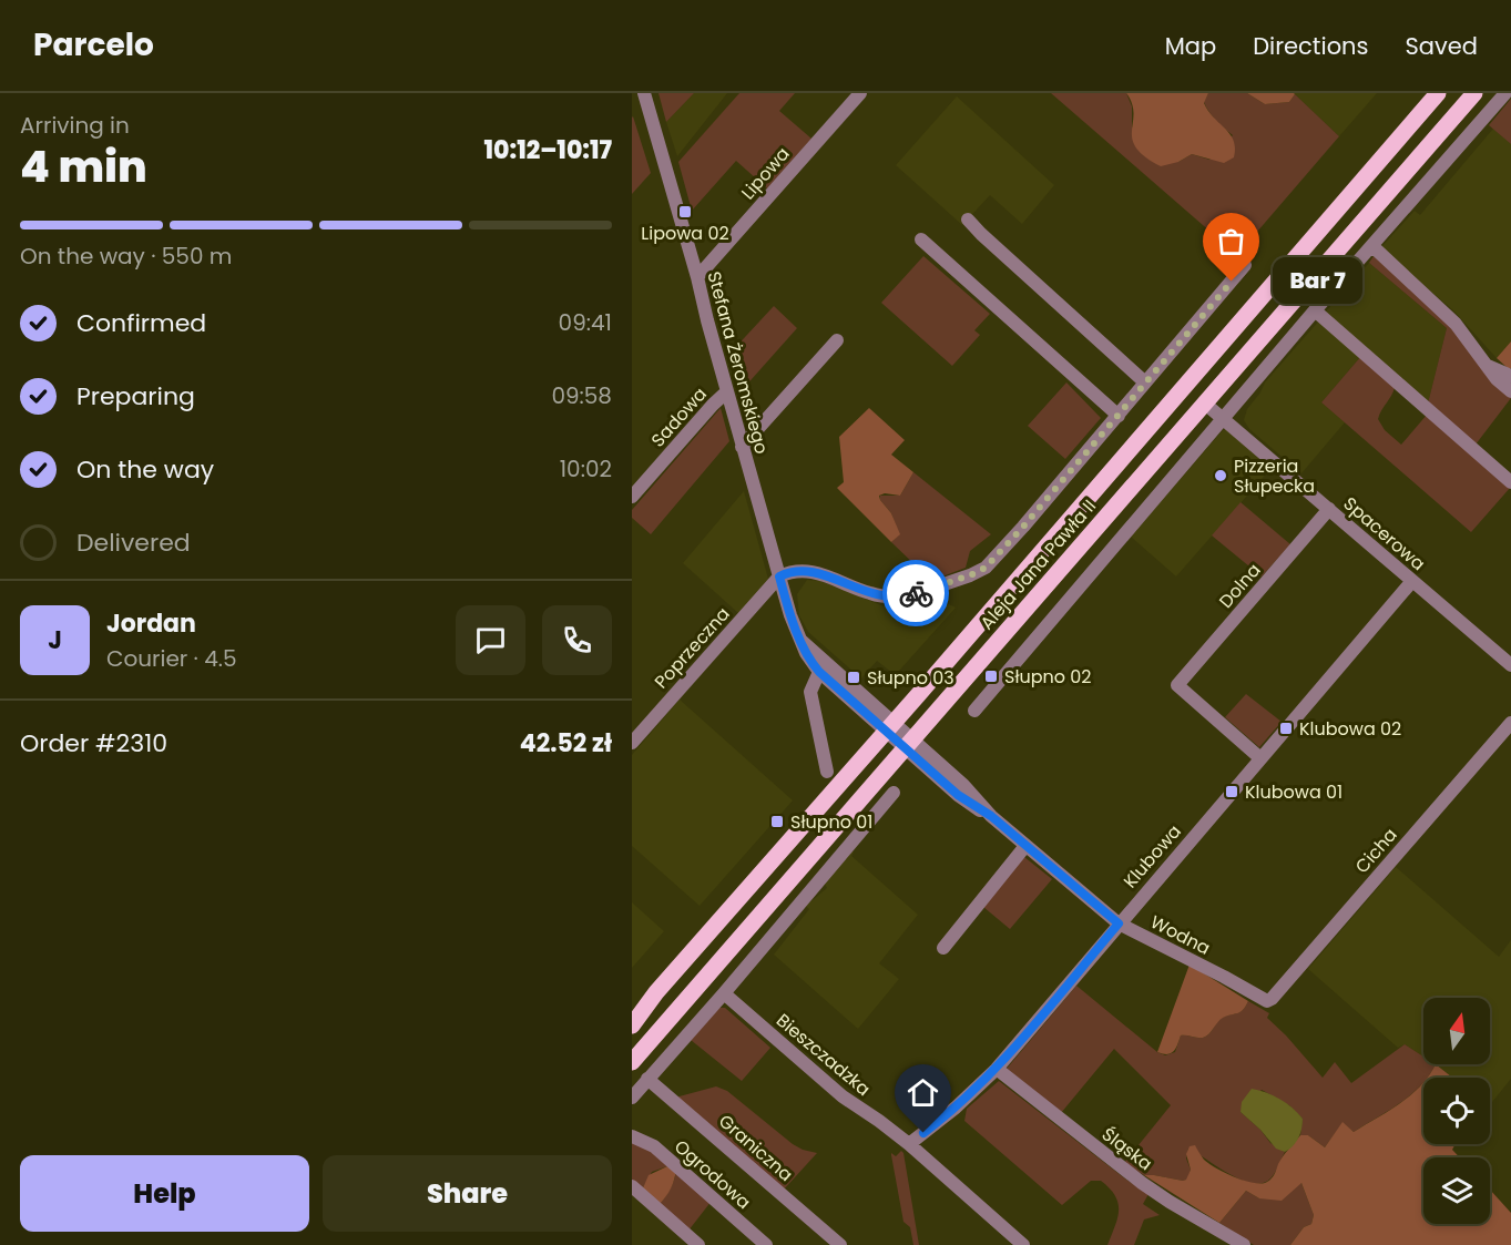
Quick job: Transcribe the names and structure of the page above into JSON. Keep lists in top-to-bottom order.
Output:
{
  "streets": {
    "main road": ["Aleja Jana Pawła II"],
    "street": [
      "Lipowa",
      "Stefana Żeromskiego",
      "Sadowa",
      "Spacerowa",
      "Dolna",
      "Poprzeczna",
      "Cicha",
      "Klubowa",
      "Wodna",
      "Bieszczadzka",
      "Graniczna",
      "Śląska",
      "Ogrodowa"
    ]
  },
  "crossings": [
    ["Lipowa", "Stefana Żeromskiego"],
    ["Stefana Żeromskiego", "Sadowa"],
    ["Stefana Żeromskiego", "Aleja Jana Pawła II"],
    ["Stefana Żeromskiego", "Poprzeczna"],
    ["Stefana Żeromskiego", "Wodna"],
    ["Spacerowa", "Aleja Jana Pawła II"],
    ["Spacerowa", "Dolna"],
    ["Spacerowa", "Klubowa"],
    ["Aleja Jana Pawła II", "Wodna"],
    ["Dolna", "Klubowa"],
    ["Cicha", "Wodna"],
    ["Klubowa", "Wodna"],
    ["Klubowa", "Bieszczadzka"],
    ["Klubowa", "Śląska"]
  ],
  "places": {
    "transit": [
      "Lipowa 02",
      "Słupno 02",
      "Słupno 03",
      "Klubowa 02",
      "Klubowa 01",
      "Słupno 01"
    ],
    "other": ["Bar 7", "Pizzeria Słupecka"]
  },
  "north": "top",
  "page": {
    "header": "Parcelo",
    "nav": ["Map", "Directions", "Saved"],
    "heading": ["4 min", "Arriving in", "10:12–10:17"],
    "panel": [
      "Jordan",
      "Courier · 4.5",
      "Order #2310",
      "42.52 zł"
    ],
    "bar": "On the way · 550 m",
    "bubble": "Bar 7",
    "list": [
      ["Confirmed", "09:41"],
      ["Preparing", "09:58"],
      ["On the way", "10:02"],
      "Delivered"
    ],
    "round": "J",
    "buttons": ["Help", "Share"]
  }
}
